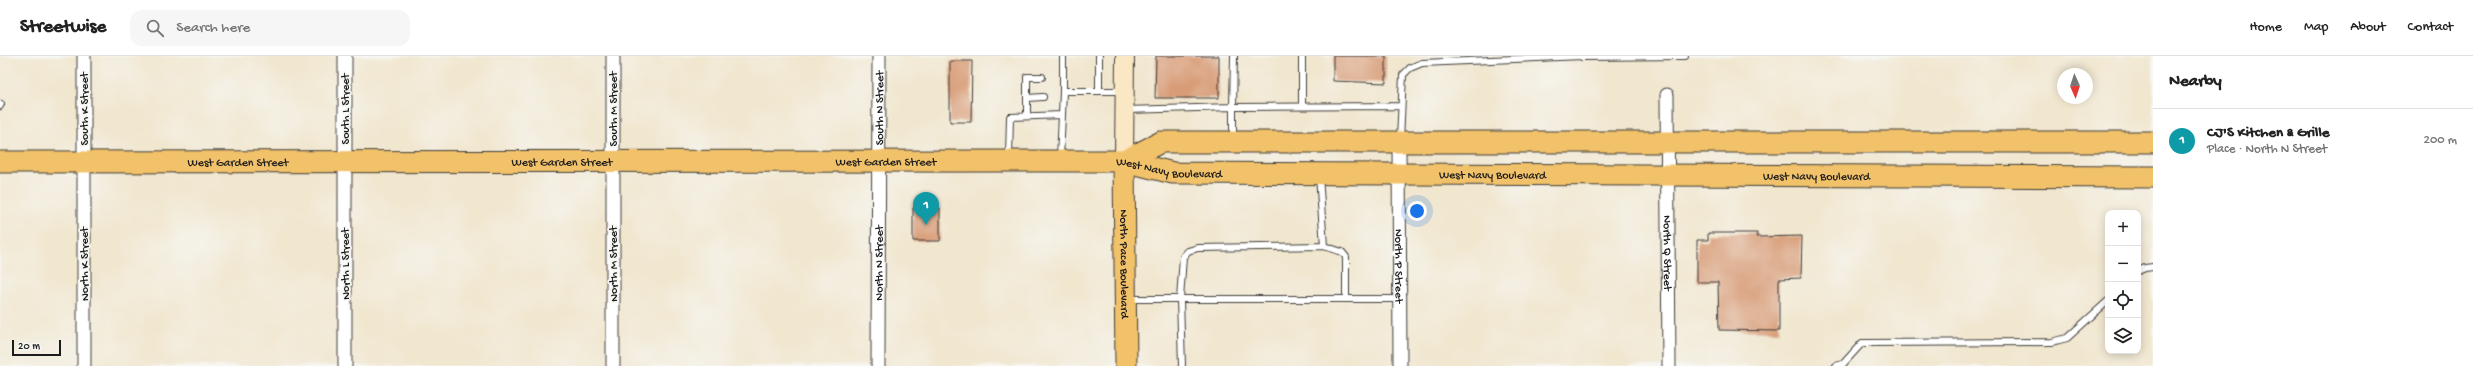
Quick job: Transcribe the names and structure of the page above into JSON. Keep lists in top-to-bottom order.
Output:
{
  "streets": {
    "main road": ["West Garden Street", "West Navy Boulevard", "North Pace Boulevard"],
    "street": [
      "South N Street",
      "South K Street",
      "South L Street",
      "South M Street",
      "North Q Street",
      "North N Street",
      "North K Street",
      "North L Street",
      "North M Street",
      "North P Street"
    ]
  },
  "crossings": [
    ["South N Street", "West Garden Street"],
    ["South N Street", "North N Street"],
    ["South K Street", "West Garden Street"],
    ["South K Street", "North K Street"],
    ["South L Street", "West Garden Street"],
    ["South L Street", "North L Street"],
    ["South M Street", "West Garden Street"],
    ["South M Street", "North M Street"],
    ["West Garden Street", "West Navy Boulevard"],
    ["West Garden Street", "North N Street"],
    ["West Garden Street", "North K Street"],
    ["West Garden Street", "North L Street"],
    ["West Garden Street", "North M Street"],
    ["West Garden Street", "North Pace Boulevard"],
    ["West Navy Boulevard", "North Q Street"],
    ["West Navy Boulevard", "North Pace Boulevard"],
    ["West Navy Boulevard", "North P Street"]
  ],
  "scale_bar": "20 m",
  "north": "bottom",
  "page": {
    "header": "Streetwise",
    "search": "Search here",
    "nav": [
      "Home",
      "Map",
      "About",
      "Contact"
    ],
    "heading": "Nearby",
    "list": [
      {
        "mark": "1",
        "name": "CJ'S Kitchen & Grille",
        "note": "Place · North N Street",
        "value": "200 m"
      }
    ],
    "pins": "1",
    "map_buttons": ["+", "−"],
    "scale": "20 m"
  }
}
